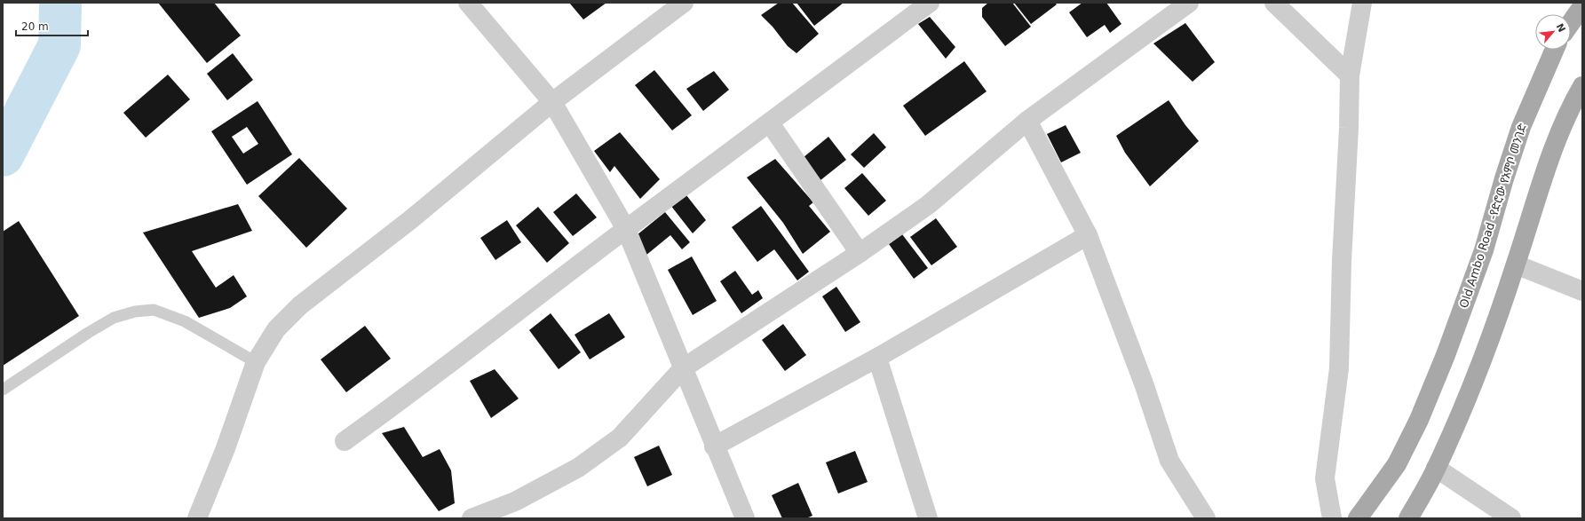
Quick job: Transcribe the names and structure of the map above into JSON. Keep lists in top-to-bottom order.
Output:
{
  "streets": {
    "main road": ["Old Ambo Road -የድሮው የአምቦ መንገድ"]
  },
  "scale_bar": "20 m",
  "north": "top right"
}
